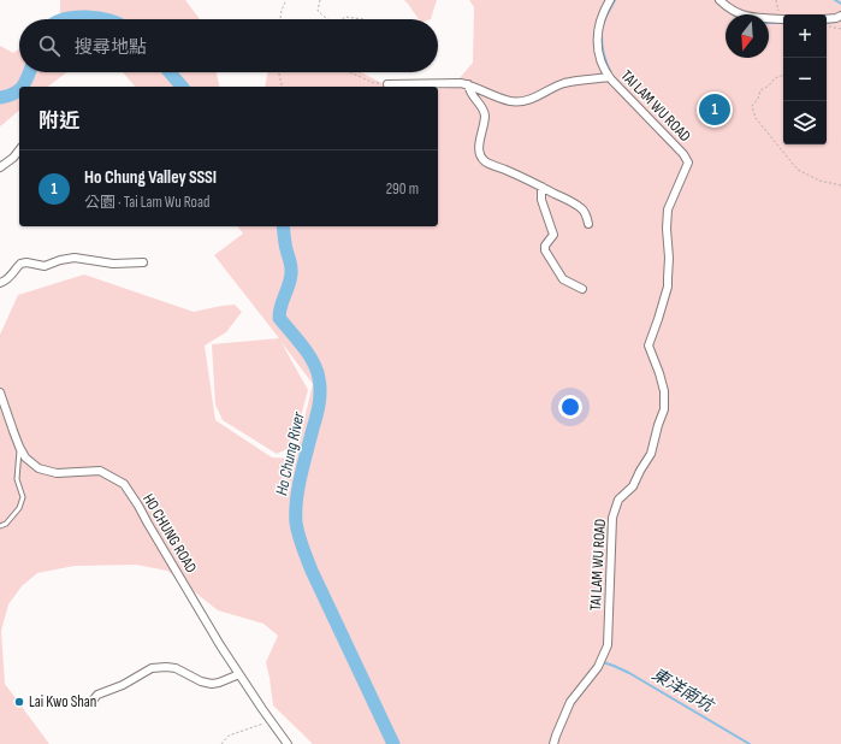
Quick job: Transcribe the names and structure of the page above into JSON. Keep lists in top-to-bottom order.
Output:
{
  "streets": {
    "street": ["TAI LAM WU ROAD", "HO CHUNG ROAD"]
  },
  "water": ["Ho Chung River", "東洋南坑"],
  "places": ["Lai Kwo Shan"],
  "north": "bottom",
  "page": {
    "map_buttons": ["+", "−"],
    "search": "搜尋地點",
    "heading": "附近",
    "pins": "1",
    "list": [
      {
        "mark": "1",
        "name": "Ho Chung Valley SSSI",
        "note": "公園 · Tai Lam Wu Road",
        "value": "290 m"
      }
    ]
  }
}
